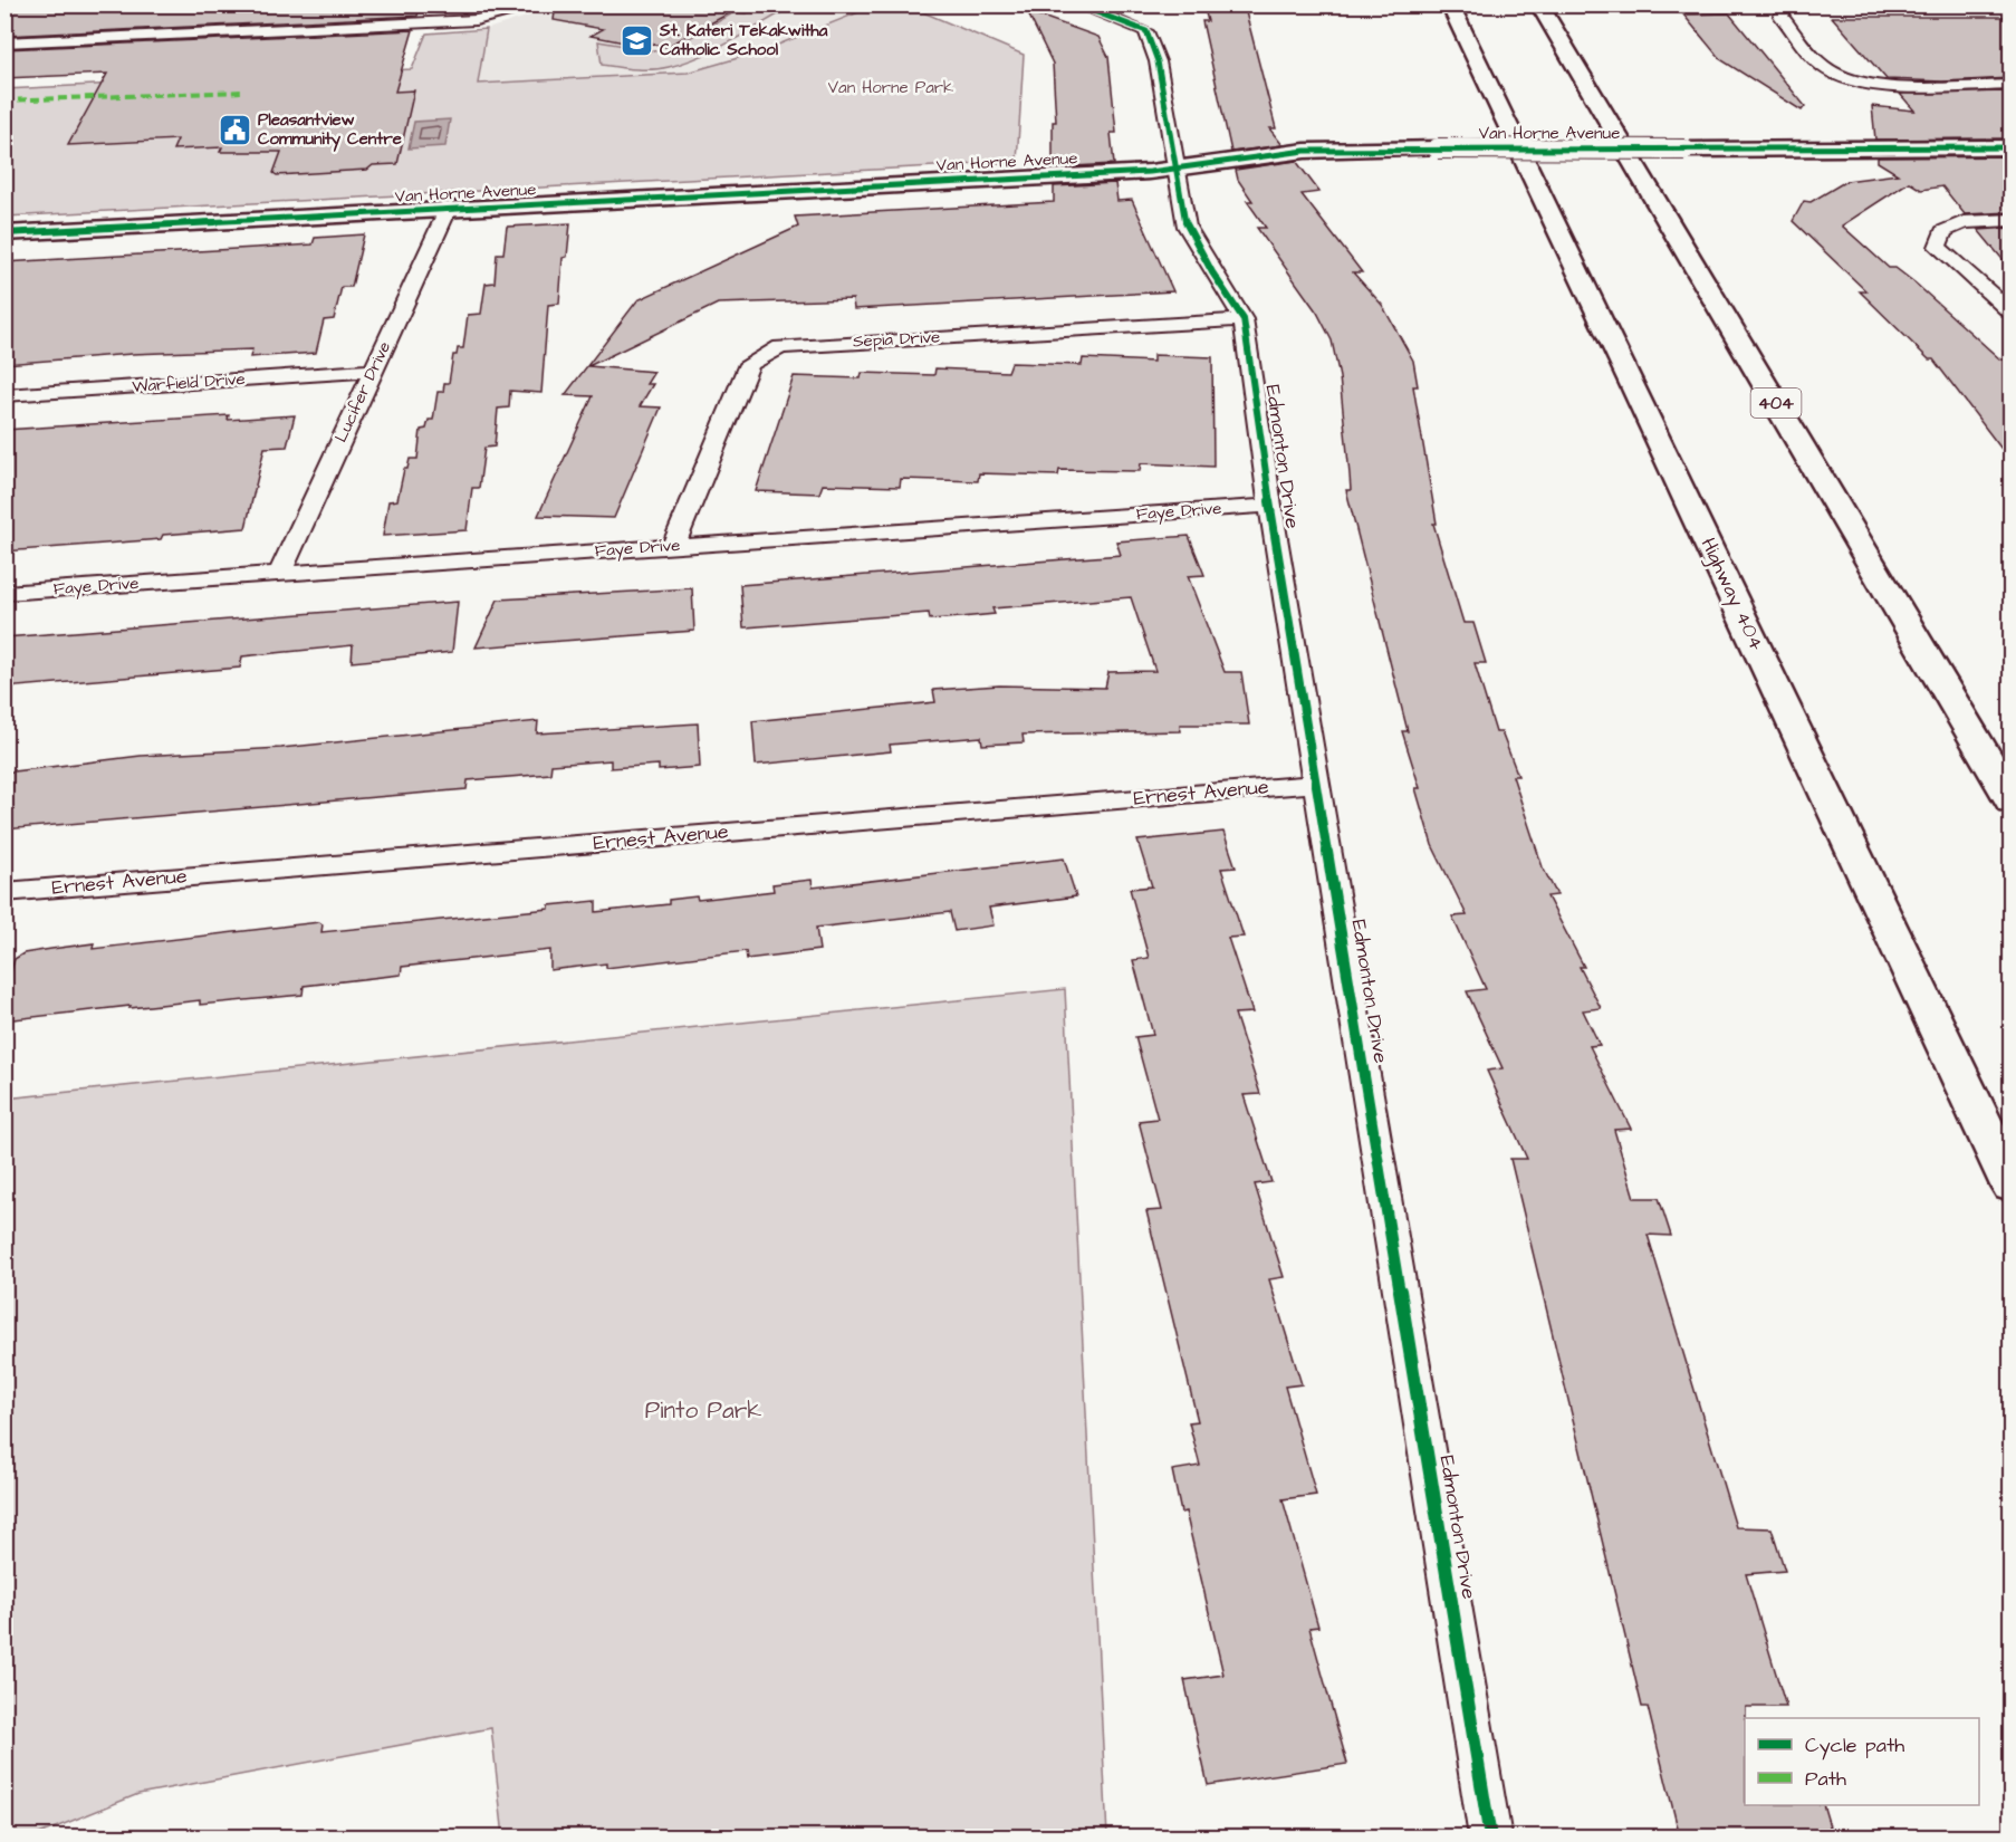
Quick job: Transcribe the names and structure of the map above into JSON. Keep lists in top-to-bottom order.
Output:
{
  "streets": {
    "main road": ["Van Horne Avenue", "404", "Highway 404"],
    "street": [
      "Sepia Drive",
      "Warfield Drive",
      "Lucifer Drive",
      "Edmonton Drive",
      "Faye Drive",
      "Ernest Avenue"
    ]
  },
  "crossings": [
    ["Van Horne Avenue", "Lucifer Drive"],
    ["Van Horne Avenue", "Edmonton Drive"],
    ["Sepia Drive", "Edmonton Drive"],
    ["Sepia Drive", "Faye Drive"],
    ["Warfield Drive", "Lucifer Drive"],
    ["Lucifer Drive", "Faye Drive"],
    ["Edmonton Drive", "Faye Drive"],
    ["Edmonton Drive", "Ernest Avenue"]
  ],
  "parks": ["Van Horne Park", "Pinto Park"],
  "places": {
    "school or university": ["St. Kateri Tekakwitha Catholic School"],
    "public building": ["Pleasantview Community Centre"]
  },
  "legend": ["Cycle path", "Path"]
}
